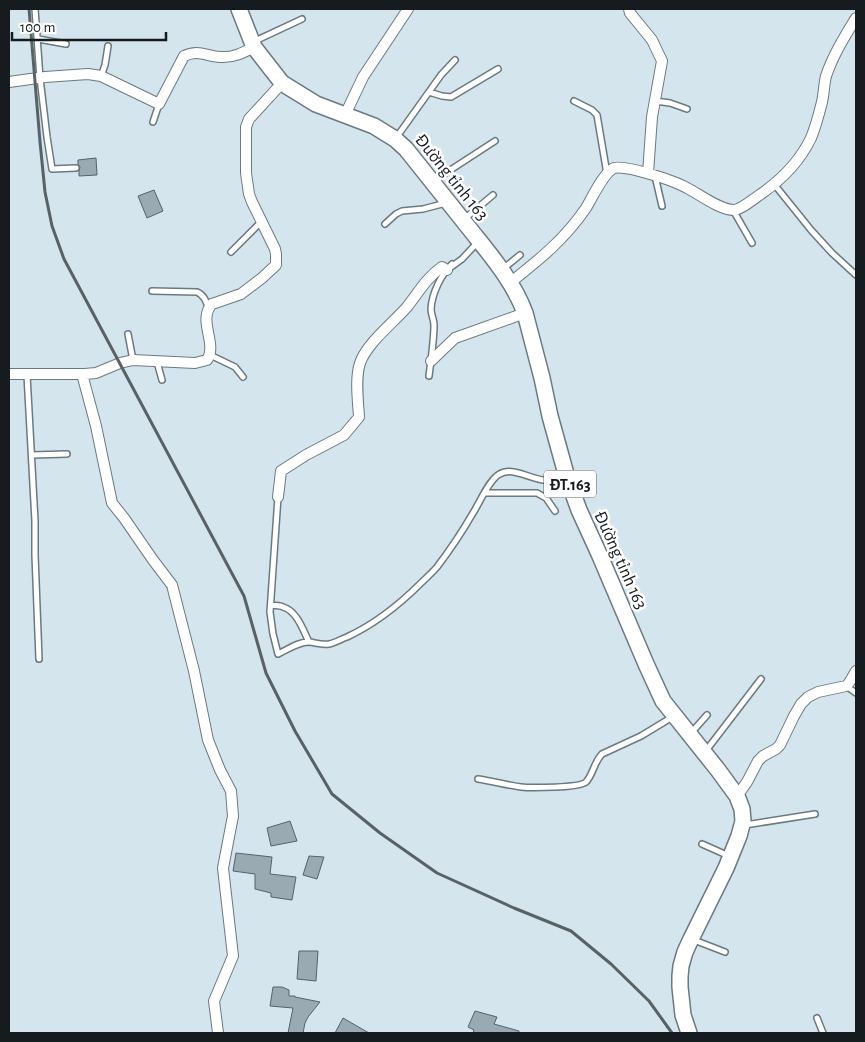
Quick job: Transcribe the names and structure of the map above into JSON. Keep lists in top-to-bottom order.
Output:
{
  "streets": {
    "main road": ["Đường tỉnh 163", "ĐT.163"]
  },
  "scale_bar": "100 m"
}
